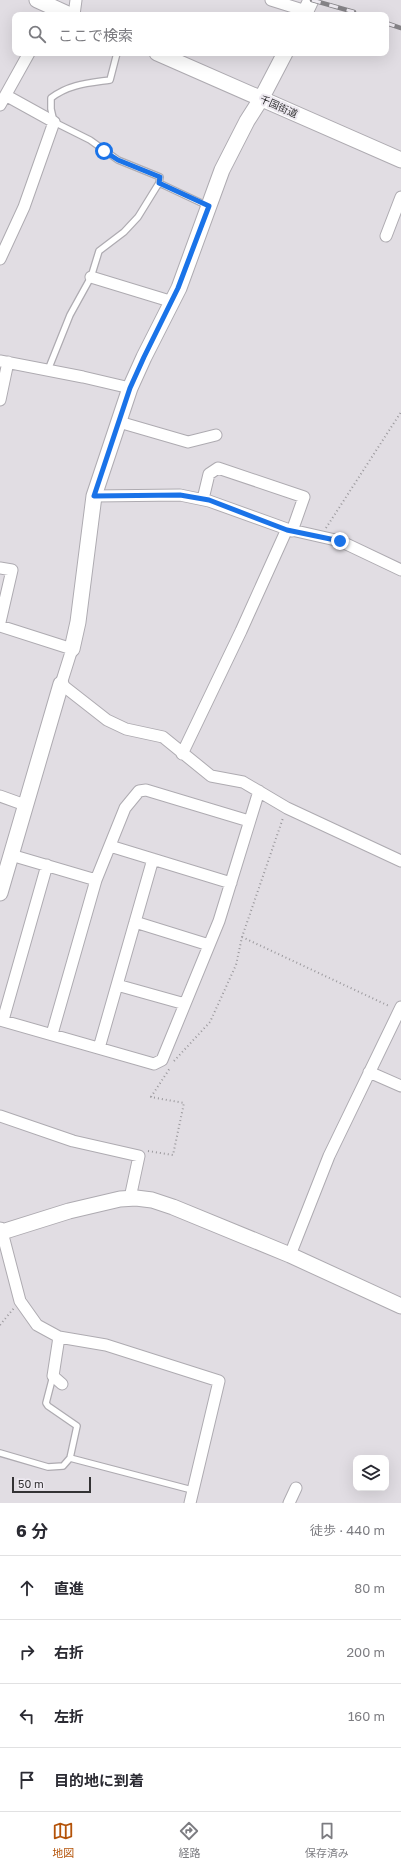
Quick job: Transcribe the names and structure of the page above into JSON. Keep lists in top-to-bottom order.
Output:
{
  "streets": {
    "street": ["千国街道"]
  },
  "scale_bar": "50 m",
  "page": {
    "search": "ここで検索",
    "scale": "50 m",
    "heading": ["6 分", "徒歩 · 440 m"],
    "list": [
      ["直進", "80 m"],
      ["右折", "200 m"],
      ["左折", "160 m"],
      "目的地に到着"
    ],
    "nav": ["地図", "経路", "保存済み"]
  }
}
